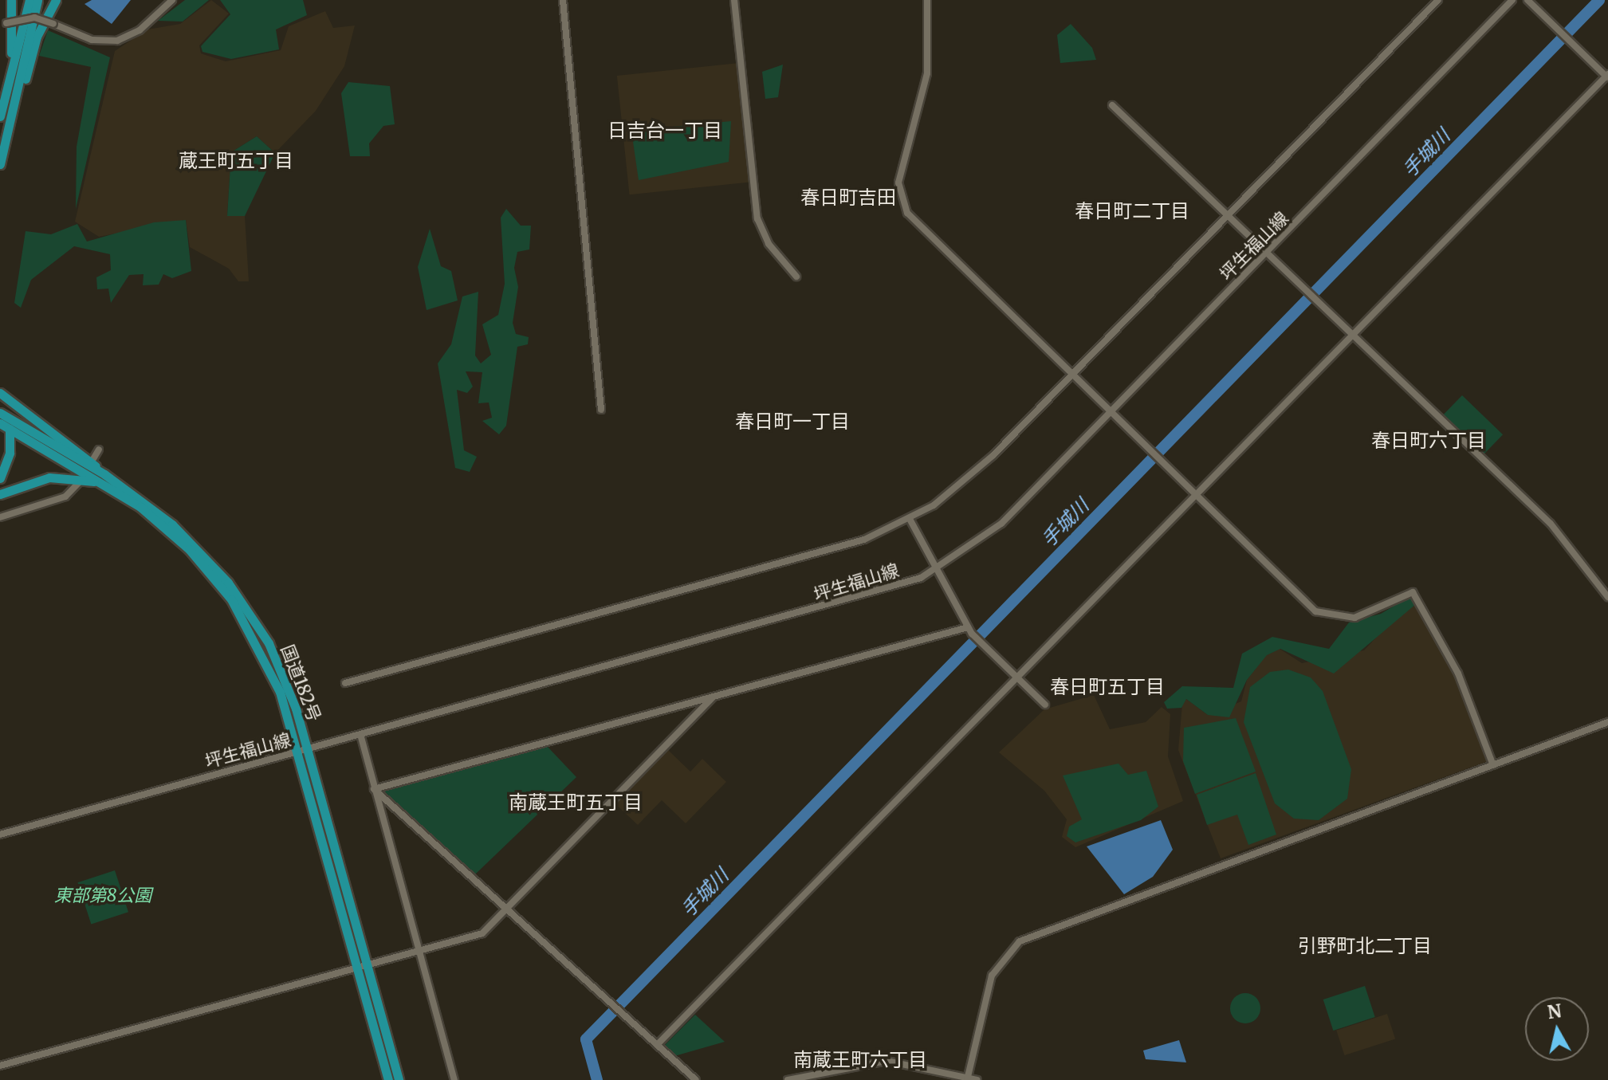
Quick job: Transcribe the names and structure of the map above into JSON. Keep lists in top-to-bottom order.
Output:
{
  "streets": {
    "highway": ["国道182号"],
    "street": ["坪生福山線"]
  },
  "crossings": [
    ["坪生福山線", "国道182号"]
  ],
  "districts": [
    "日吉台一丁目",
    "蔵王町五丁目",
    "春日町吉田",
    "春日町二丁目",
    "春日町一丁目",
    "春日町六丁目",
    "春日町五丁目",
    "南蔵王町五丁目",
    "引野町北二丁目",
    "南蔵王町六丁目"
  ],
  "water": ["手城川"],
  "parks": ["東部第8公園"],
  "north": "top"
}
